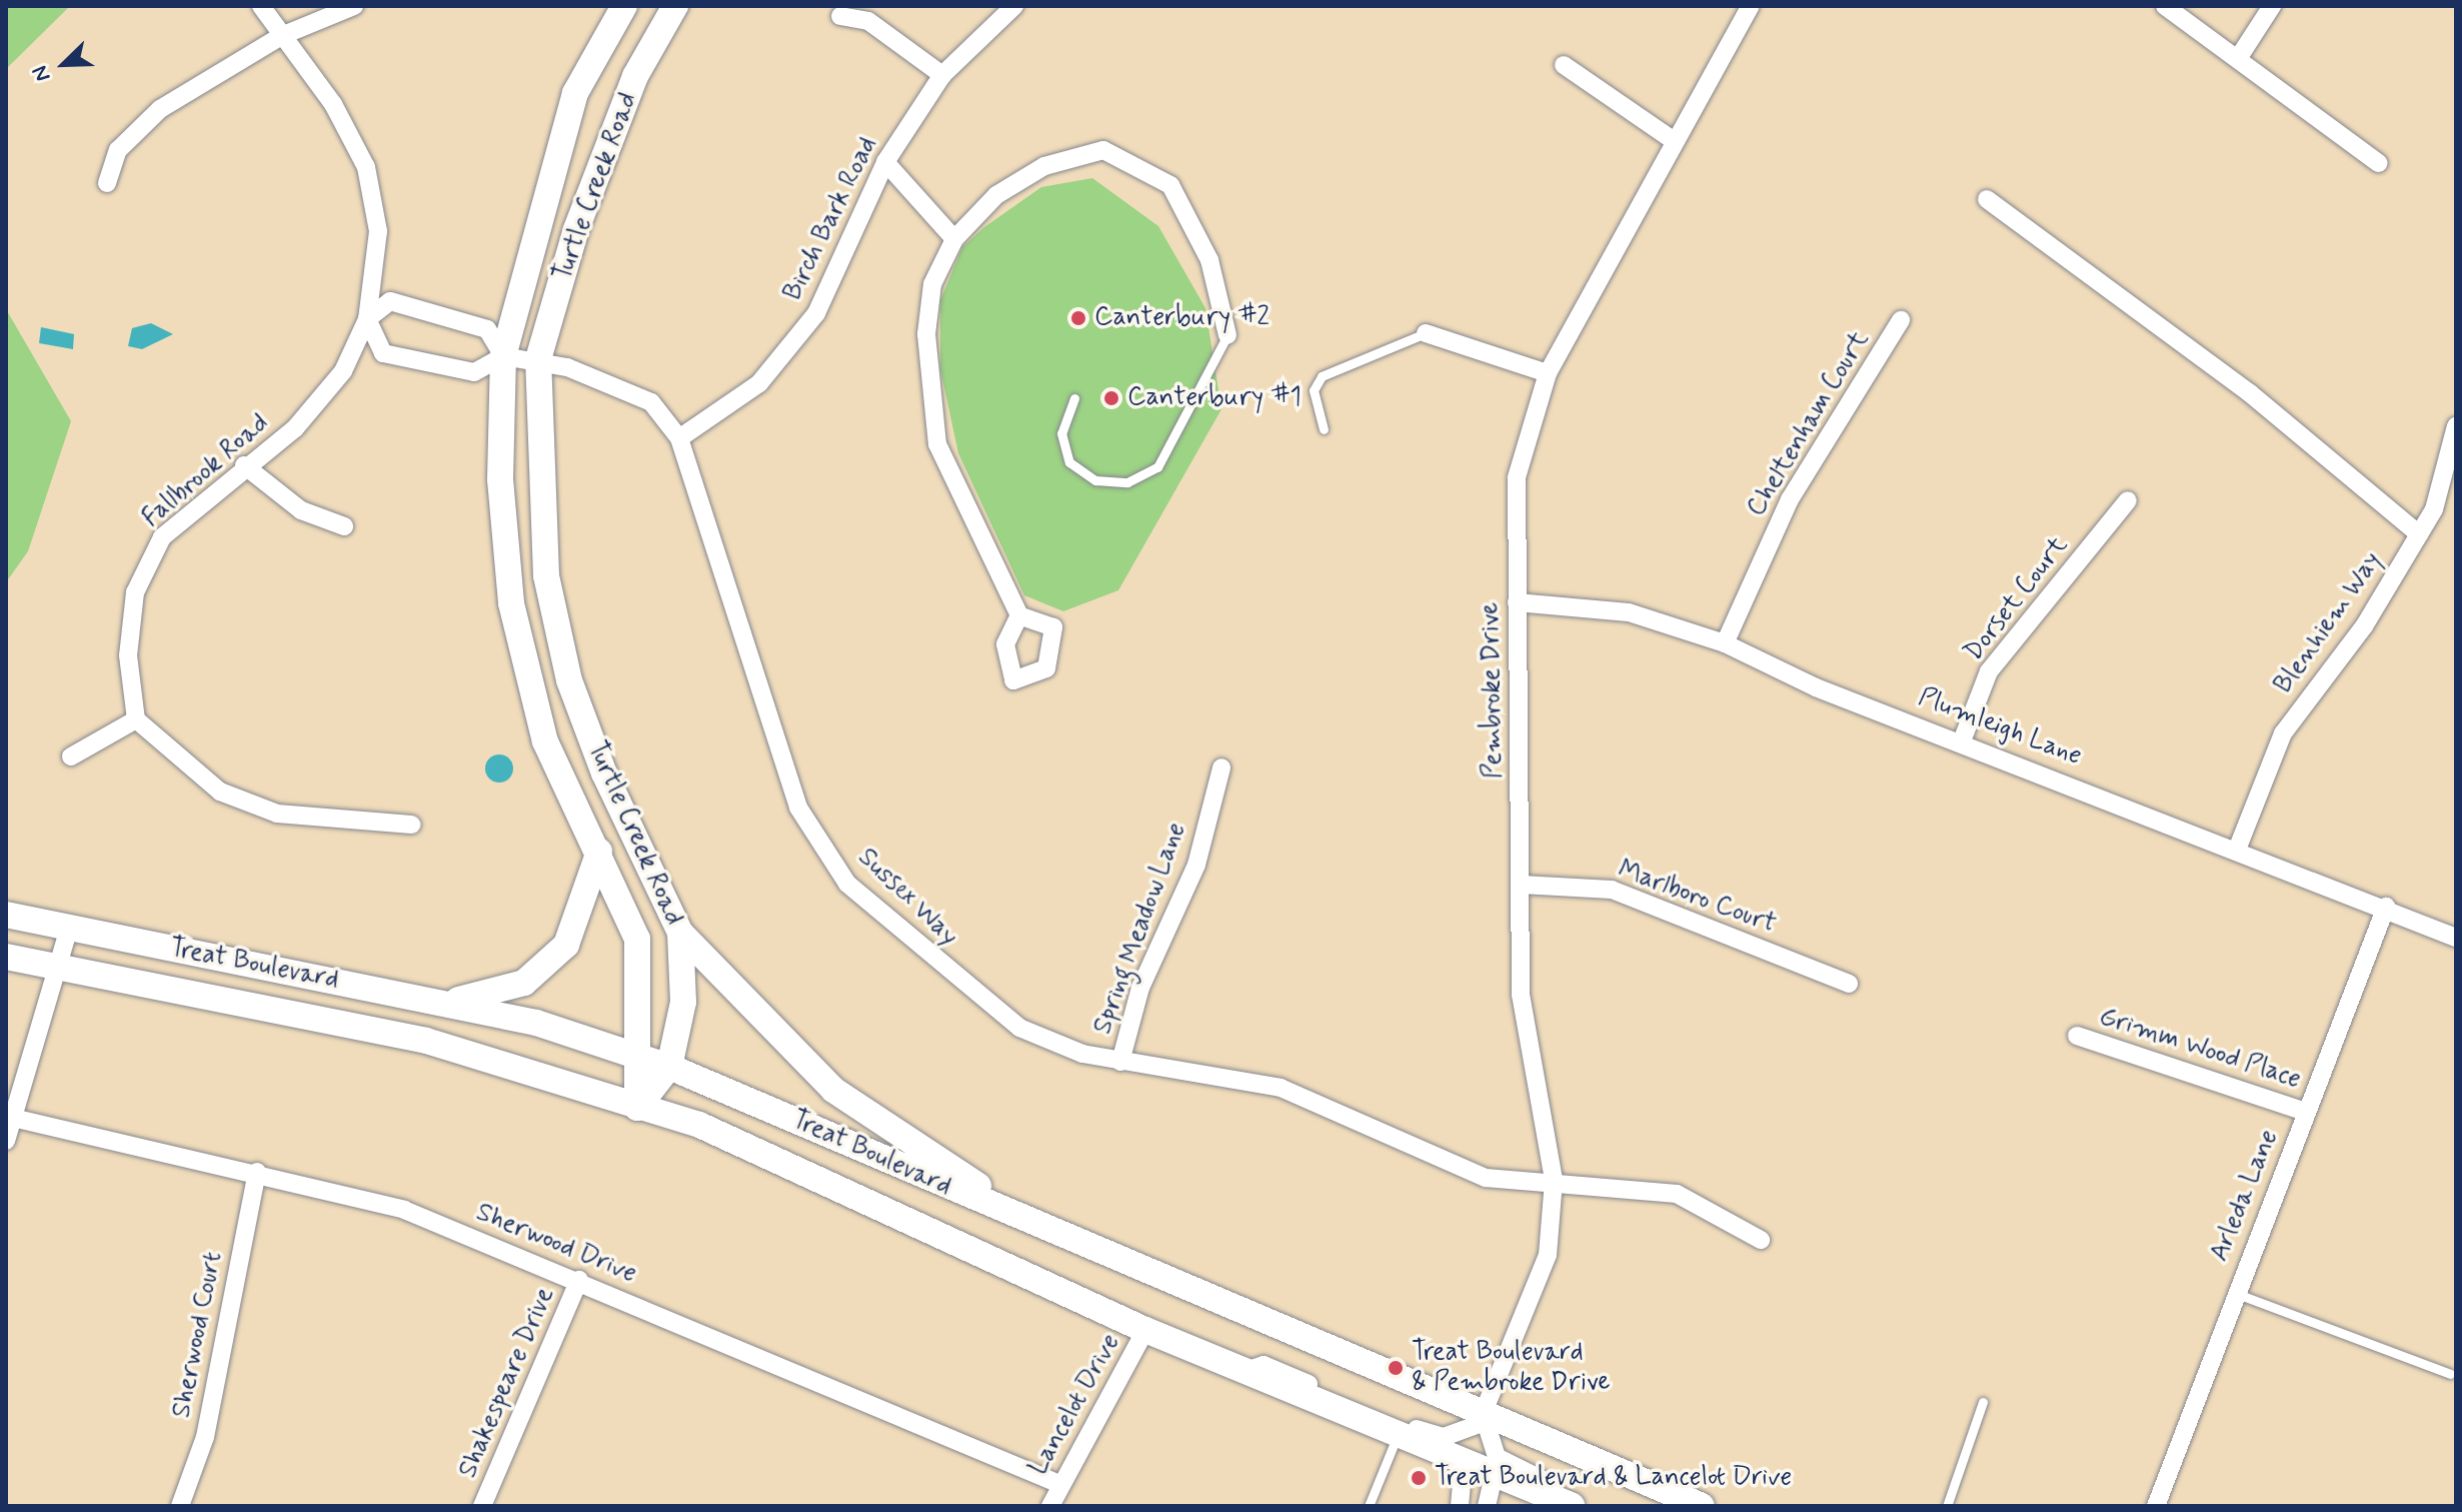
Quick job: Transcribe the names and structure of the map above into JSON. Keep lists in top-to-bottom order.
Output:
{
  "streets": {
    "main road": ["Turtle Creek Road", "Treat Boulevard"],
    "street": [
      "Birch Bark Road",
      "Cheltenham Court",
      "Fallbrook Road",
      "Dorset Court",
      "Blenhiem Way",
      "Pembroke Drive",
      "Plumleigh Lane",
      "Sussex Way",
      "Marlboro Court",
      "Spring Meadow Lane",
      "Grimm Wood Place",
      "Arleda Lane",
      "Sherwood Drive",
      "Sherwood Court",
      "Shakespeare Drive",
      "Lancelot Drive"
    ]
  },
  "crossings": [
    ["Turtle Creek Road", "Sussex Way"],
    ["Turtle Creek Road", "Treat Boulevard"],
    ["Birch Bark Road", "Sussex Way"],
    ["Cheltenham Court", "Plumleigh Lane"],
    ["Dorset Court", "Plumleigh Lane"],
    ["Blenhiem Way", "Plumleigh Lane"],
    ["Pembroke Drive", "Plumleigh Lane"],
    ["Pembroke Drive", "Sussex Way"],
    ["Pembroke Drive", "Marlboro Court"],
    ["Pembroke Drive", "Treat Boulevard"],
    ["Plumleigh Lane", "Arleda Lane"],
    ["Sussex Way", "Spring Meadow Lane"],
    ["Treat Boulevard", "Lancelot Drive"],
    ["Grimm Wood Place", "Arleda Lane"],
    ["Sherwood Drive", "Sherwood Court"],
    ["Sherwood Drive", "Shakespeare Drive"],
    ["Sherwood Drive", "Lancelot Drive"]
  ],
  "places": [
    "Canterbury #2",
    "Canterbury #1",
    "Treat Boulevard & Pembroke Drive",
    "Treat Boulevard & Lancelot Drive"
  ],
  "north": "bottom left"
}
